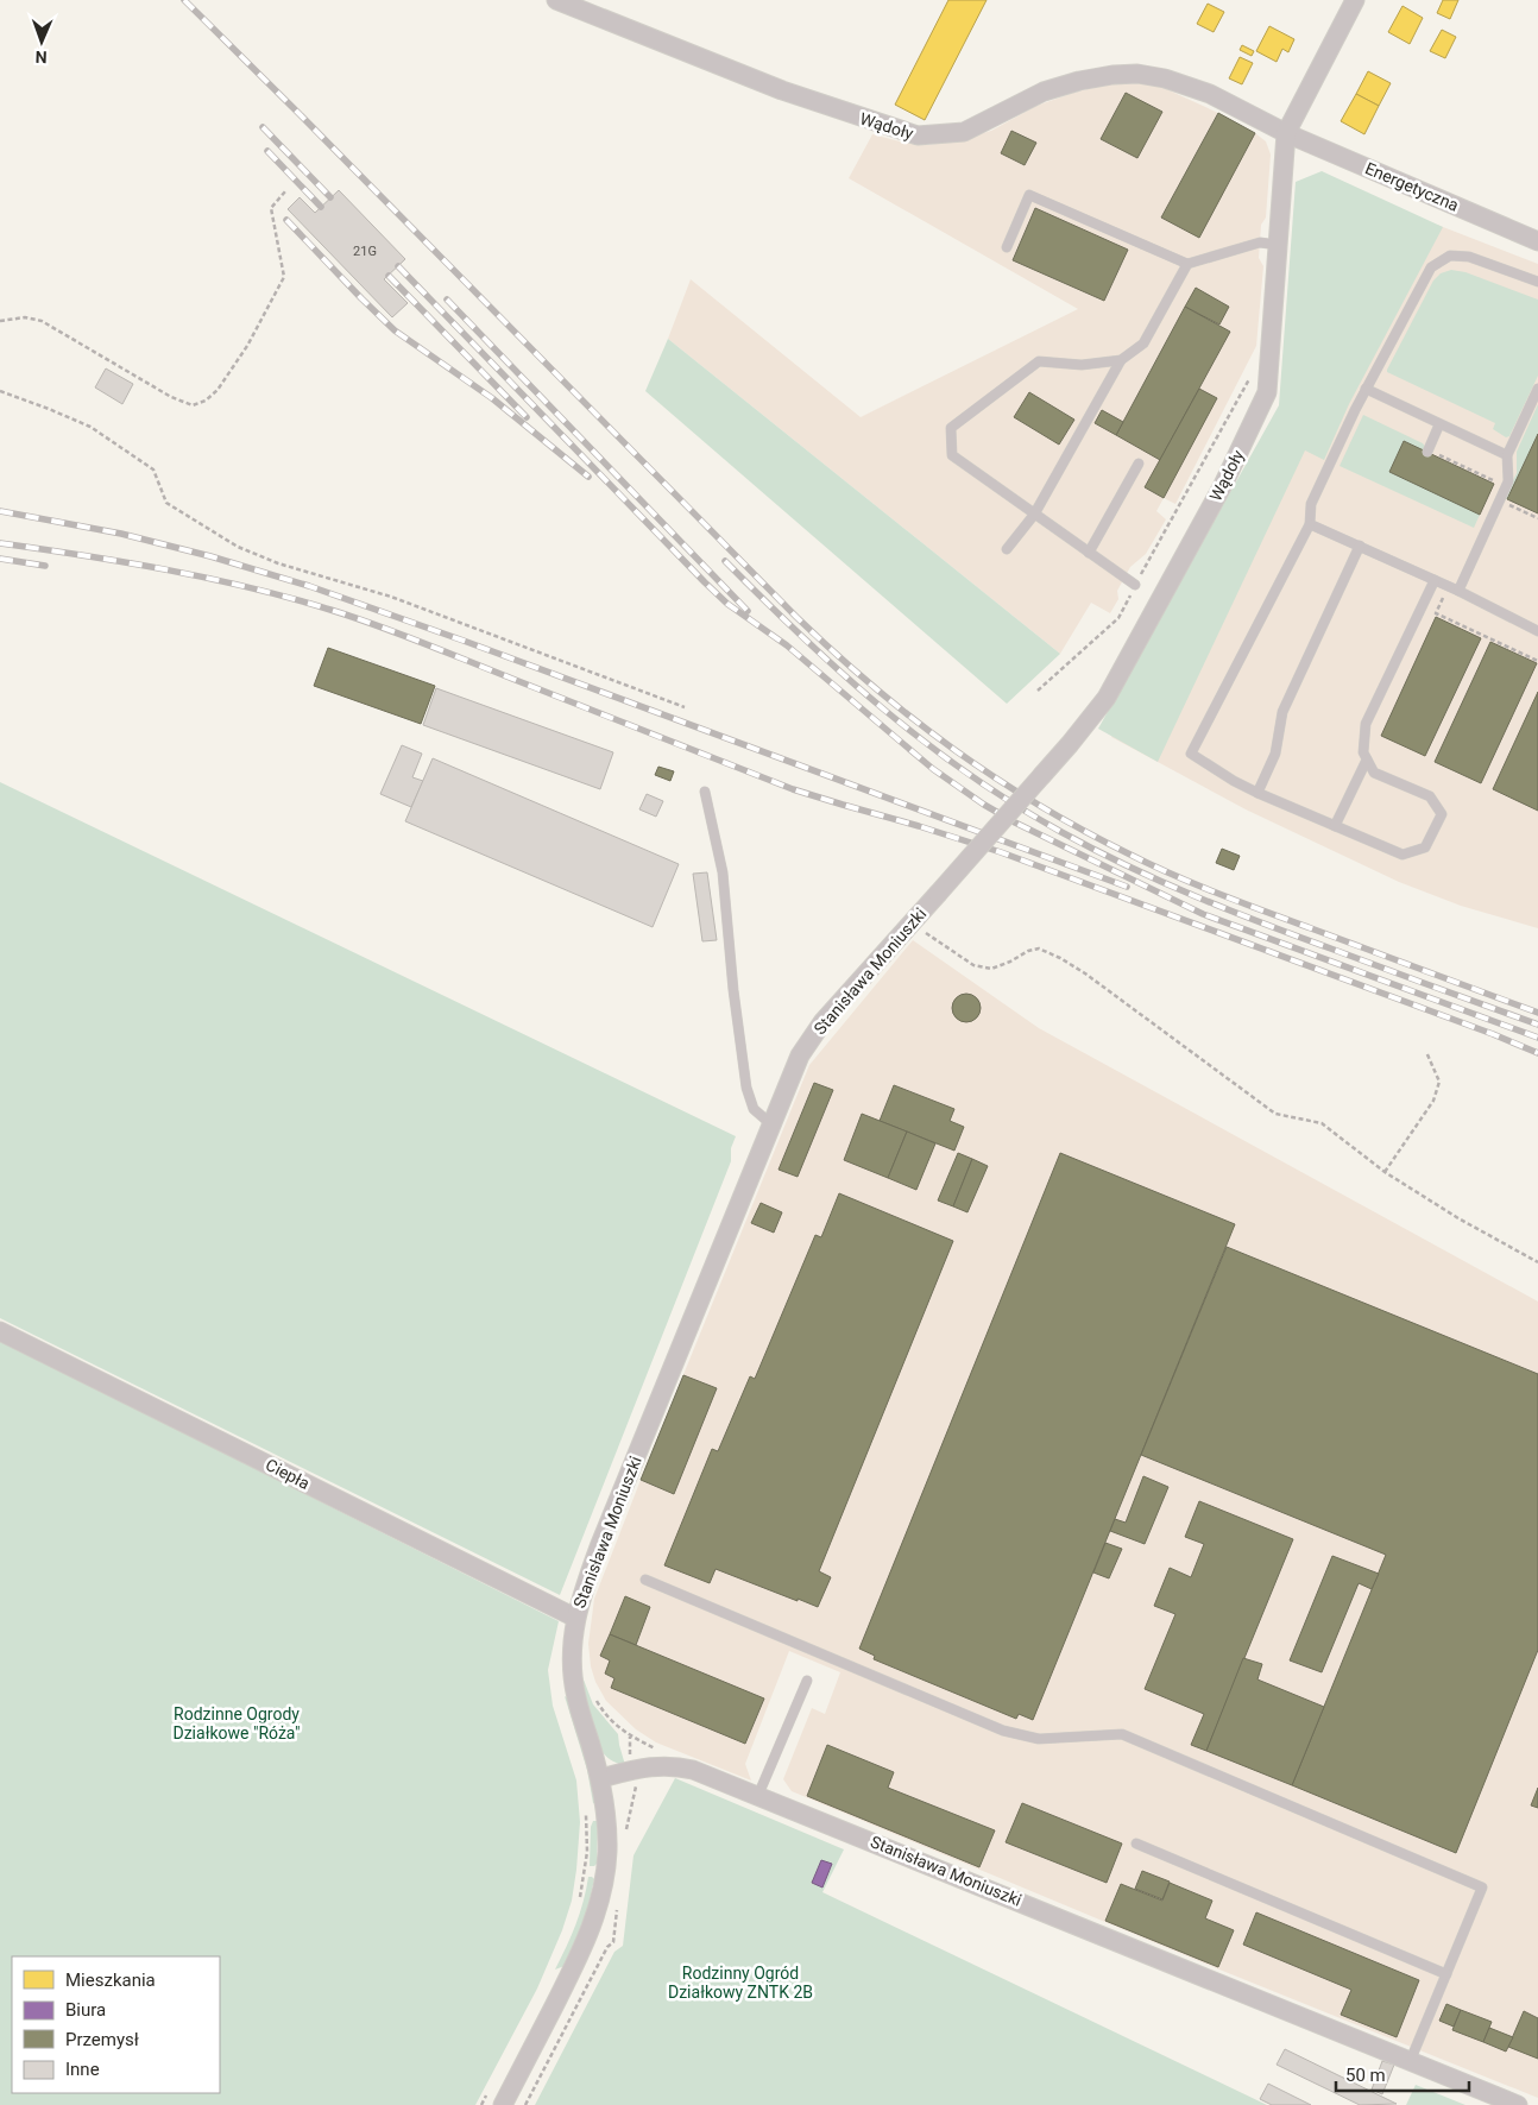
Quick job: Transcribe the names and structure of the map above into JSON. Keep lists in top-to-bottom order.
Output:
{
  "streets": {
    "street": [
      "Wądoły",
      "Energetyczna",
      "Stanisława Moniuszki",
      "Ciepła"
    ]
  },
  "crossings": [
    ["Wądoły", "Energetyczna"],
    ["Wądoły", "Stanisława Moniuszki"],
    ["Stanisława Moniuszki", "Ciepła"]
  ],
  "parks": ["Rodzinne Ogrody Działkowe \"Róża\"", "Rodzinny Ogród Działkowy ZNTK 2B"],
  "house_numbers": ["21G"],
  "legend": [
    "Mieszkania",
    "Biura",
    "Przemysł",
    "Inne"
  ],
  "scale_bar": "50 m",
  "north": "bottom"
}
